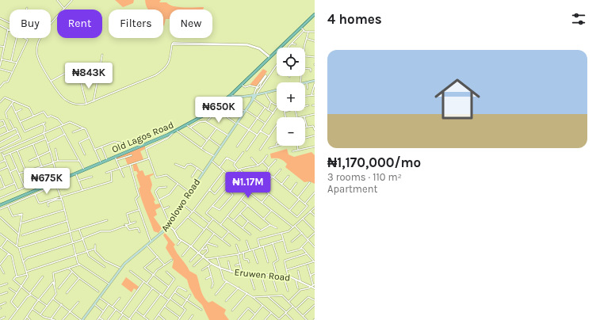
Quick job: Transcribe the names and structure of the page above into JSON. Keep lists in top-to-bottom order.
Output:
{
  "streets": {
    "main road": ["Old Lagos Road", "Awolowo Road"],
    "street": ["Eruwen Road"]
  },
  "crossings": [
    ["Awolowo Road", "Eruwen Road"]
  ],
  "page": {
    "heading": "4 homes",
    "chip": [
      "Buy",
      "Rent",
      "Filters",
      "New"
    ],
    "list": [
      {
        "name": "₦1,170,000/mo",
        "note": "3 rooms · 110 m² · Apartment"
      }
    ],
    "map_buttons": ["+", "−"],
    "price": [
      "₦843K",
      "₦650K",
      "₦675K",
      "₦1.17M"
    ]
  }
}
